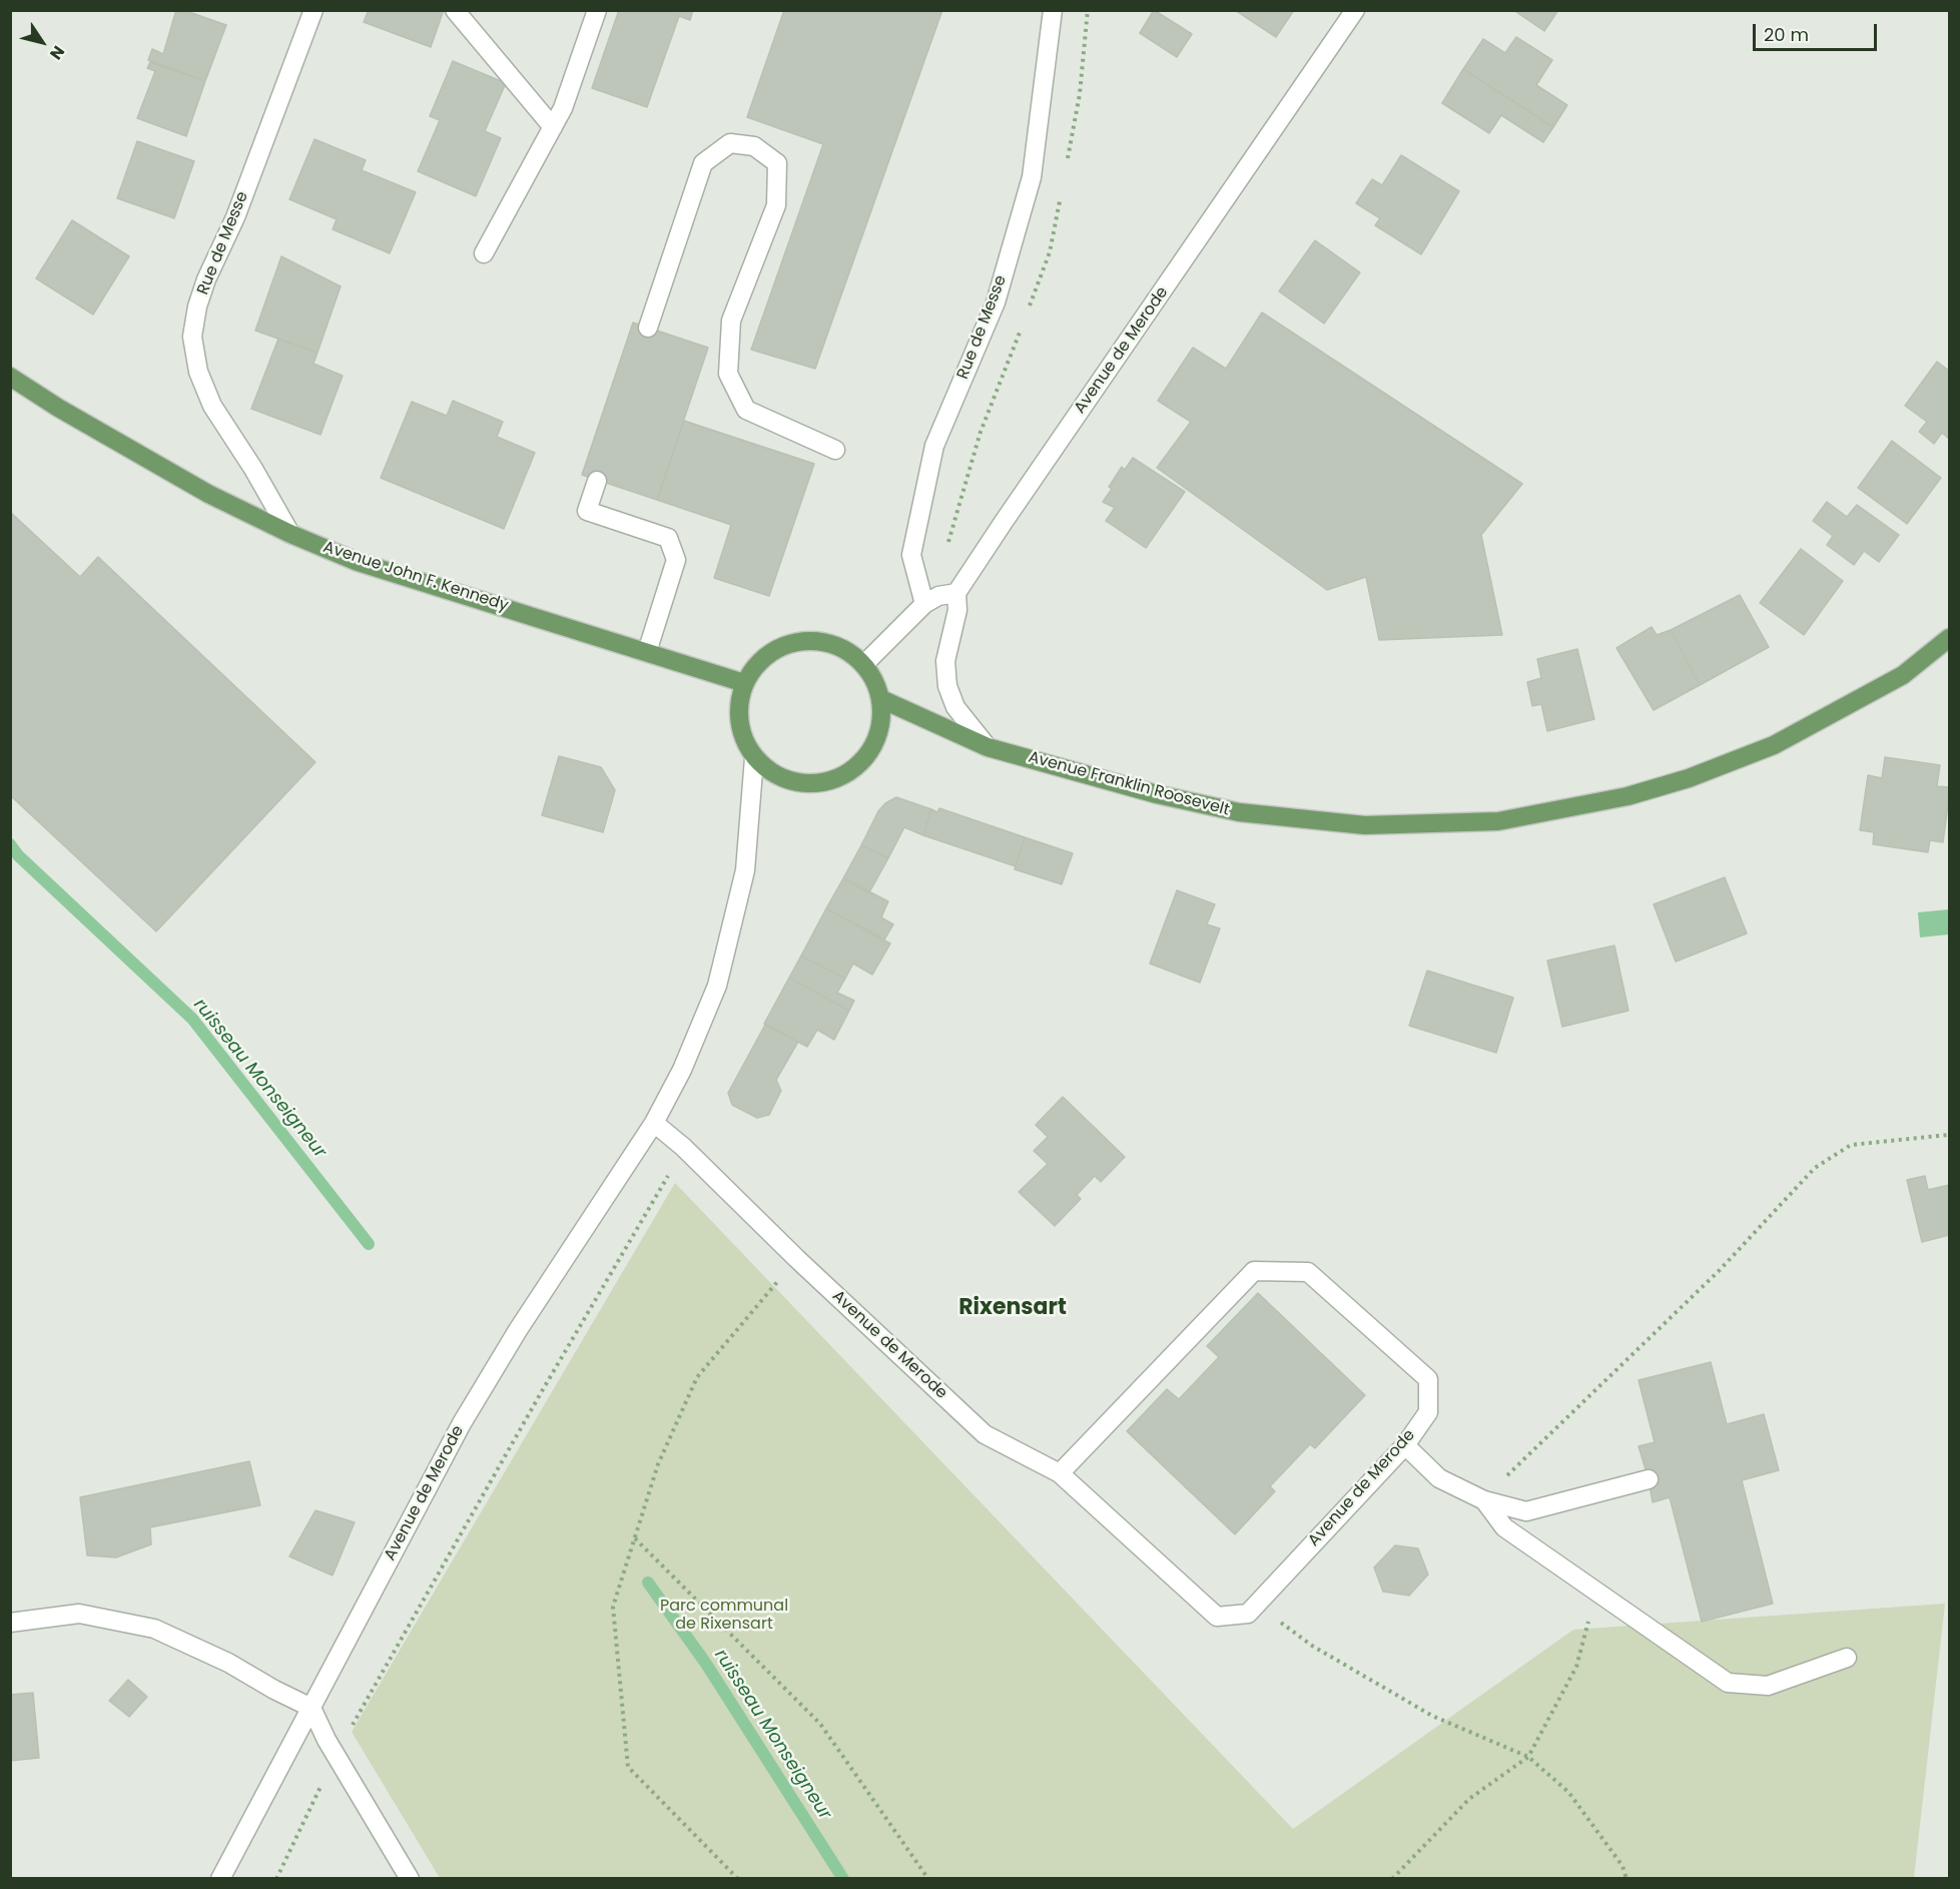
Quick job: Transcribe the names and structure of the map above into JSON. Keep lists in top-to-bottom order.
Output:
{
  "streets": {
    "main road": ["Avenue John F. Kennedy", "Avenue Franklin Roosevelt"],
    "street": ["Rue de Messe", "Avenue de Merode"]
  },
  "crossings": [
    ["Rue de Messe", "Avenue John F. Kennedy"],
    ["Avenue de Merode", "Avenue John F. Kennedy"],
    ["Avenue de Merode", "Avenue Franklin Roosevelt"],
    ["Avenue John F. Kennedy", "Avenue Franklin Roosevelt"]
  ],
  "districts": ["Rixensart"],
  "water": ["ruisseau Monseigneur"],
  "parks": ["Parc communal de Rixensart"],
  "scale_bar": "20 m",
  "north": "bottom right"
}
